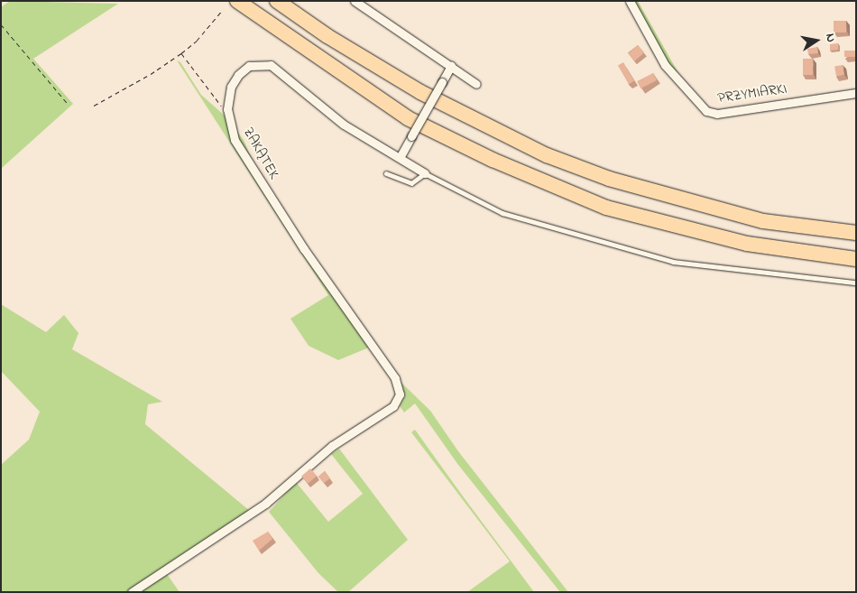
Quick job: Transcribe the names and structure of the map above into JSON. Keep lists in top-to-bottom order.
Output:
{
  "streets": {
    "street": ["PRZYMIARKI", "ZAKĄTEK"]
  },
  "north": "right"
}
